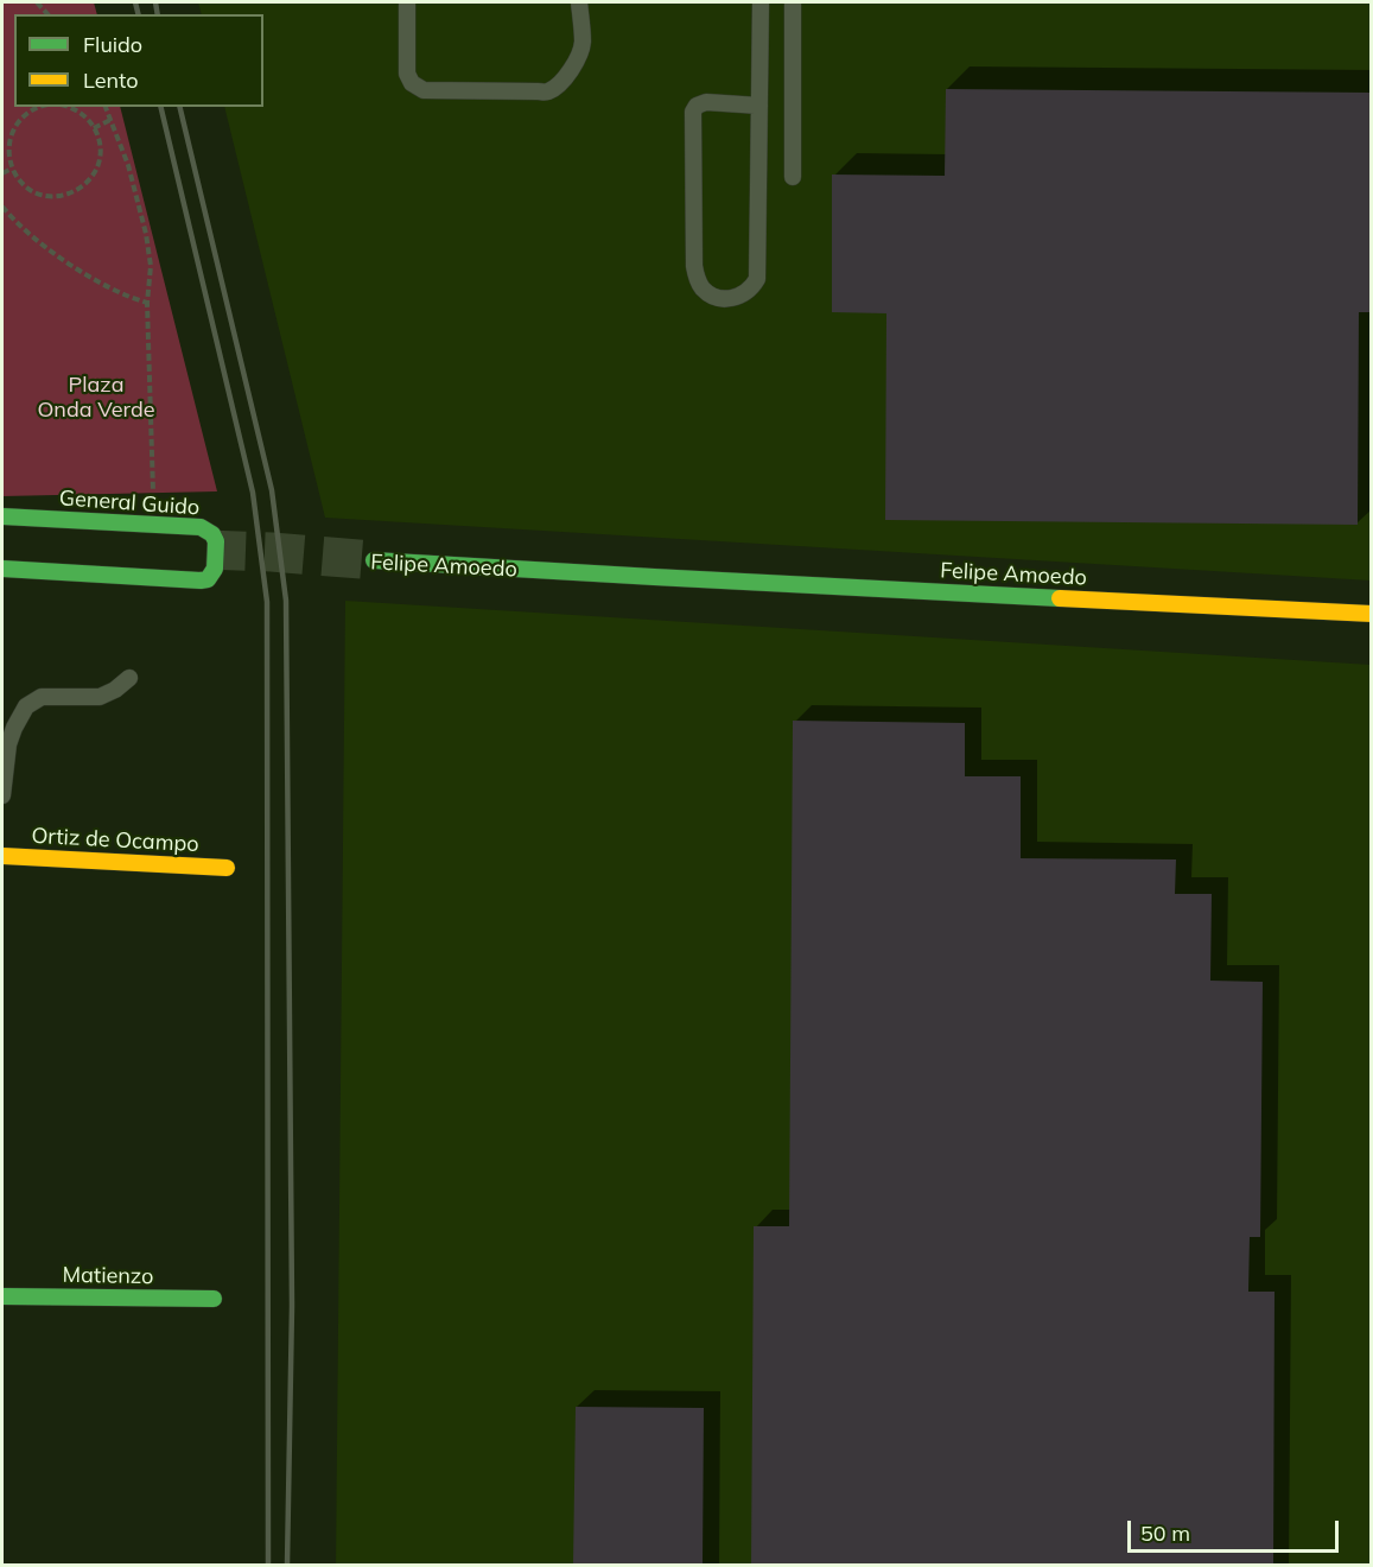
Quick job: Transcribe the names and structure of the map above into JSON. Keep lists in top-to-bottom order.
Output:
{
  "streets": {
    "street": [
      "General Guido",
      "Felipe Amoedo",
      "Ortiz de Ocampo",
      "Matienzo"
    ]
  },
  "parks": ["Plaza Onda Verde"],
  "legend": ["Fluido", "Lento"],
  "scale_bar": "50 m"
}
